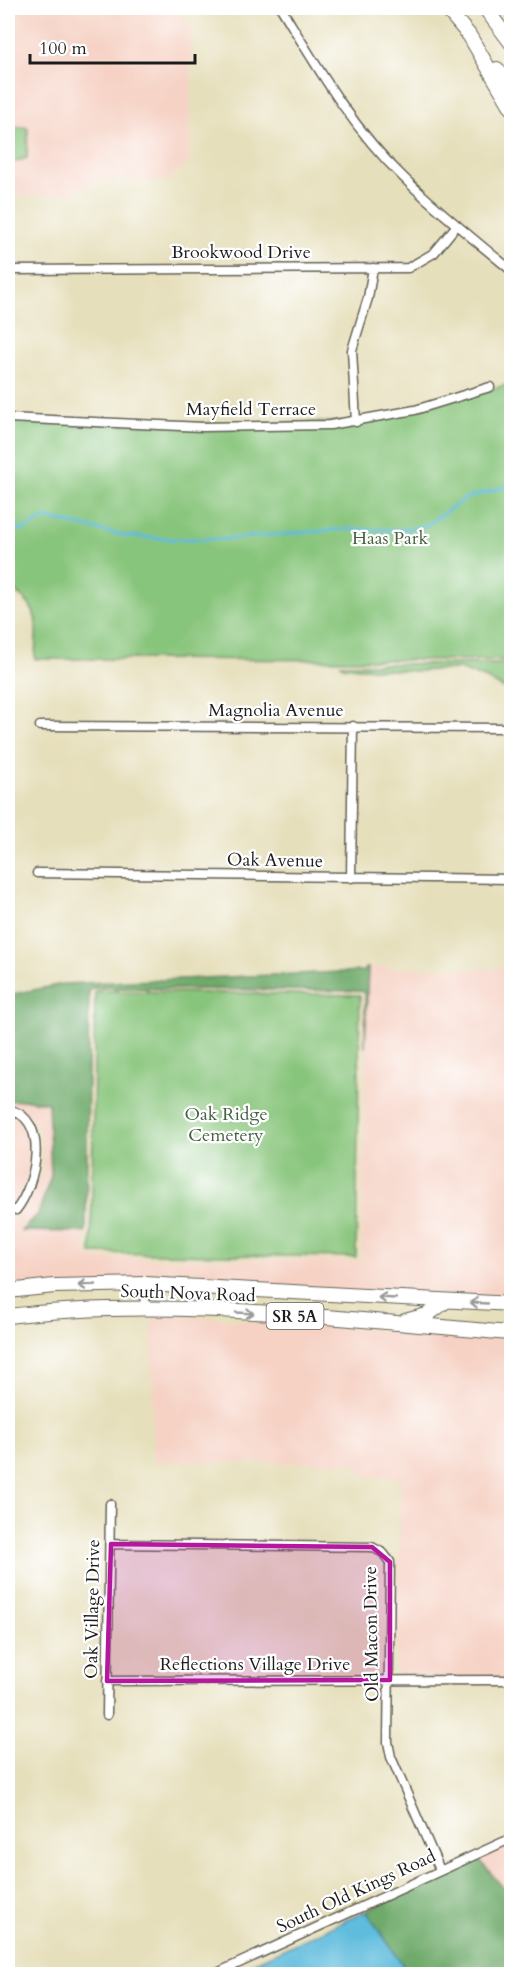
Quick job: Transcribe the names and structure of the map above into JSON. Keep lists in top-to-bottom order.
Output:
{
  "streets": {
    "main road": ["South Nova Road", "SR 5A"],
    "street": [
      "Brookwood Drive",
      "Mayfield Terrace",
      "Magnolia Avenue",
      "Oak Avenue",
      "Oak Village Drive",
      "Old Macon Drive",
      "Reflections Village Drive",
      "South Old Kings Road"
    ]
  },
  "crossings": [
    ["Oak Village Drive", "Old Macon Drive"],
    ["Oak Village Drive", "Reflections Village Drive"],
    ["Old Macon Drive", "Reflections Village Drive"],
    ["Old Macon Drive", "South Old Kings Road"]
  ],
  "parks": ["Haas Park", "Oak Ridge Cemetery"],
  "scale_bar": "100 m"
}
